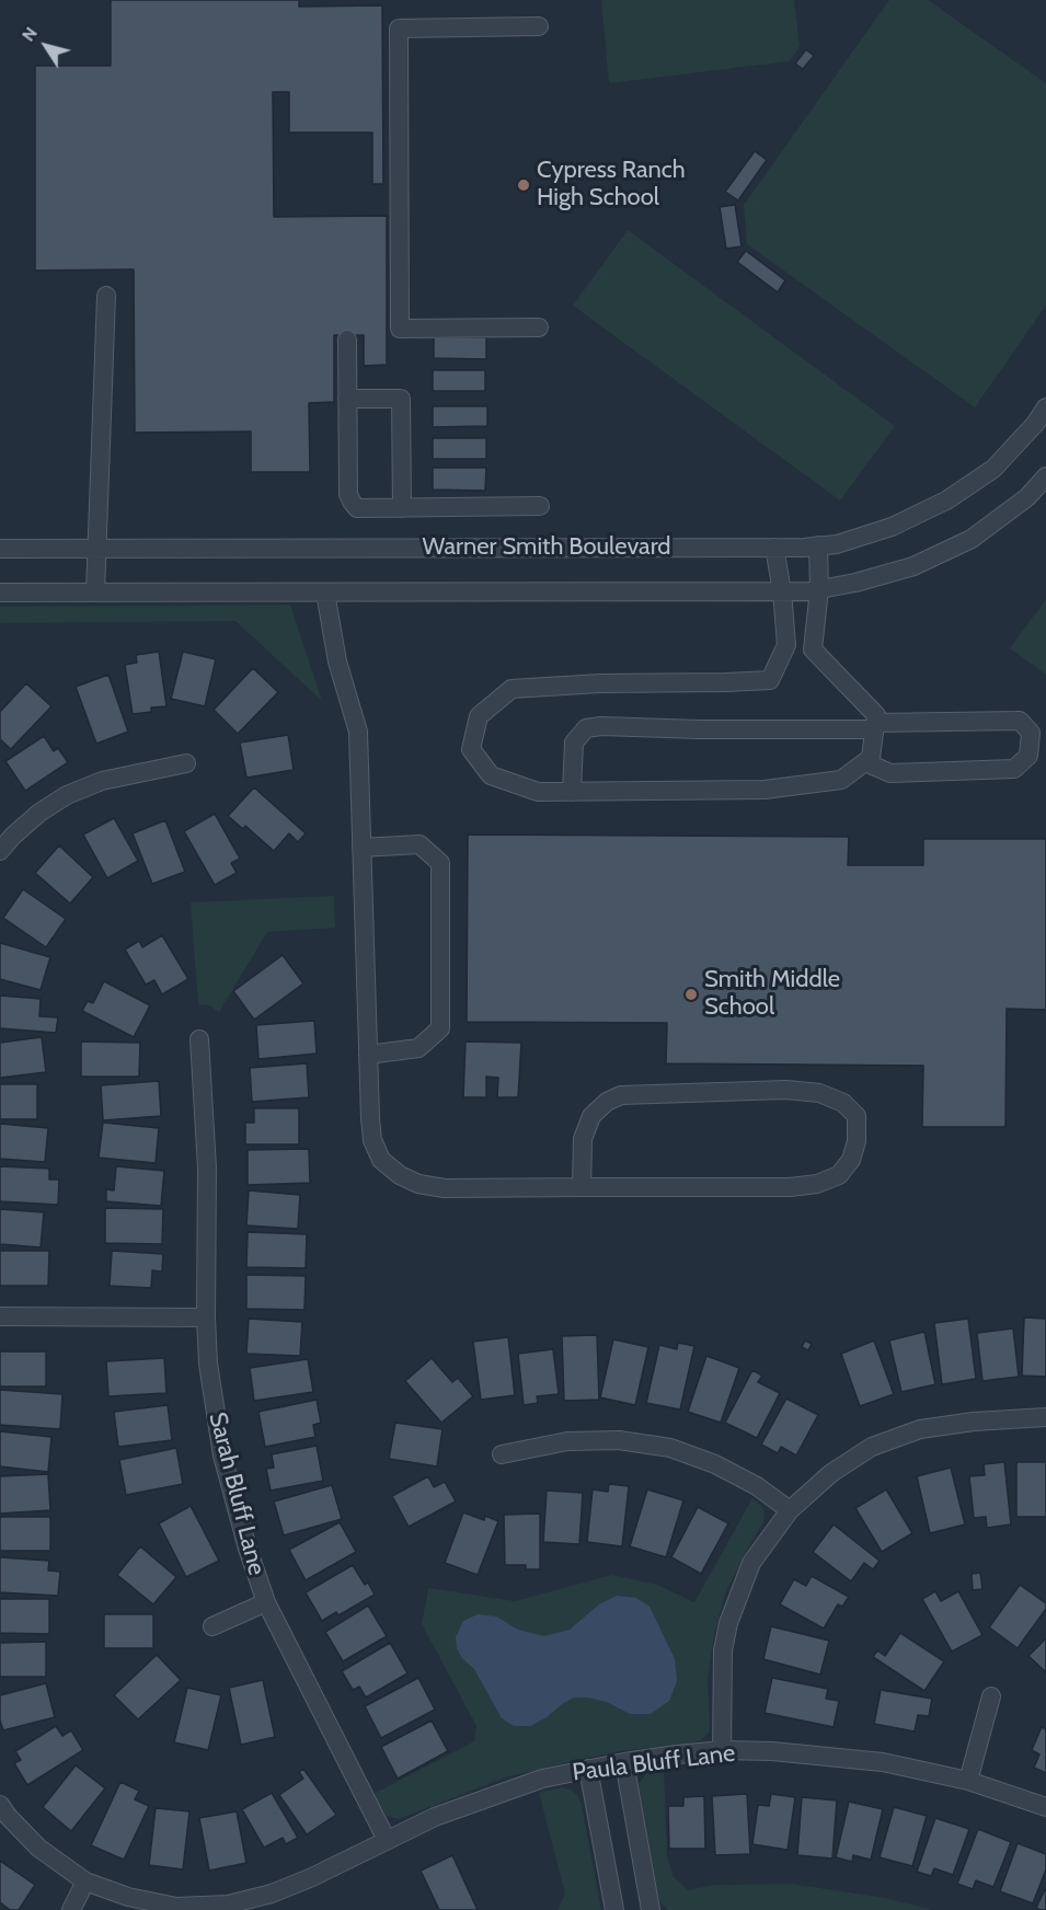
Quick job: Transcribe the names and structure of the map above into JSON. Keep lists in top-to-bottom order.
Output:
{
  "streets": {
    "street": ["Warner Smith Boulevard", "Sarah Bluff Lane", "Paula Bluff Lane"]
  },
  "crossings": [
    ["Sarah Bluff Lane", "Paula Bluff Lane"]
  ],
  "places": ["Cypress Ranch High School", "Smith Middle School"],
  "north": "top left"
}
